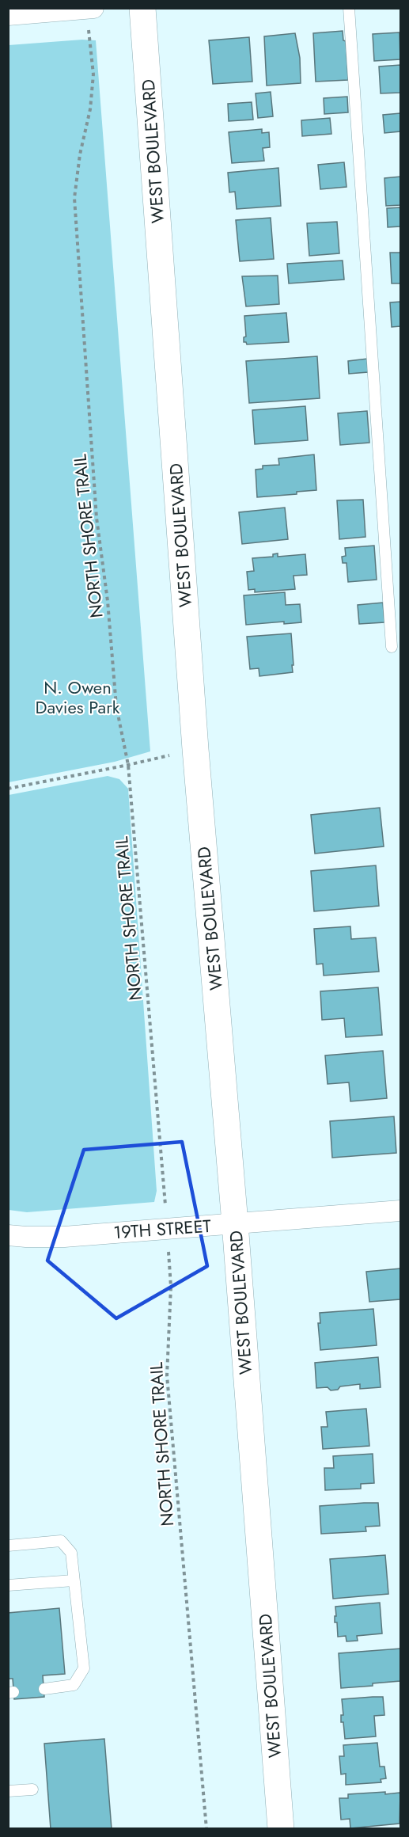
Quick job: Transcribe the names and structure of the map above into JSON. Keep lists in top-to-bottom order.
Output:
{
  "streets": {
    "street": ["WEST BOULEVARD", "19TH STREET"],
    "path": ["NORTH SHORE TRAIL"]
  },
  "crossings": [
    ["WEST BOULEVARD", "19TH STREET"],
    ["NORTH SHORE TRAIL", "19TH STREET"]
  ],
  "parks": ["N. Owen Davies Park"]
}
